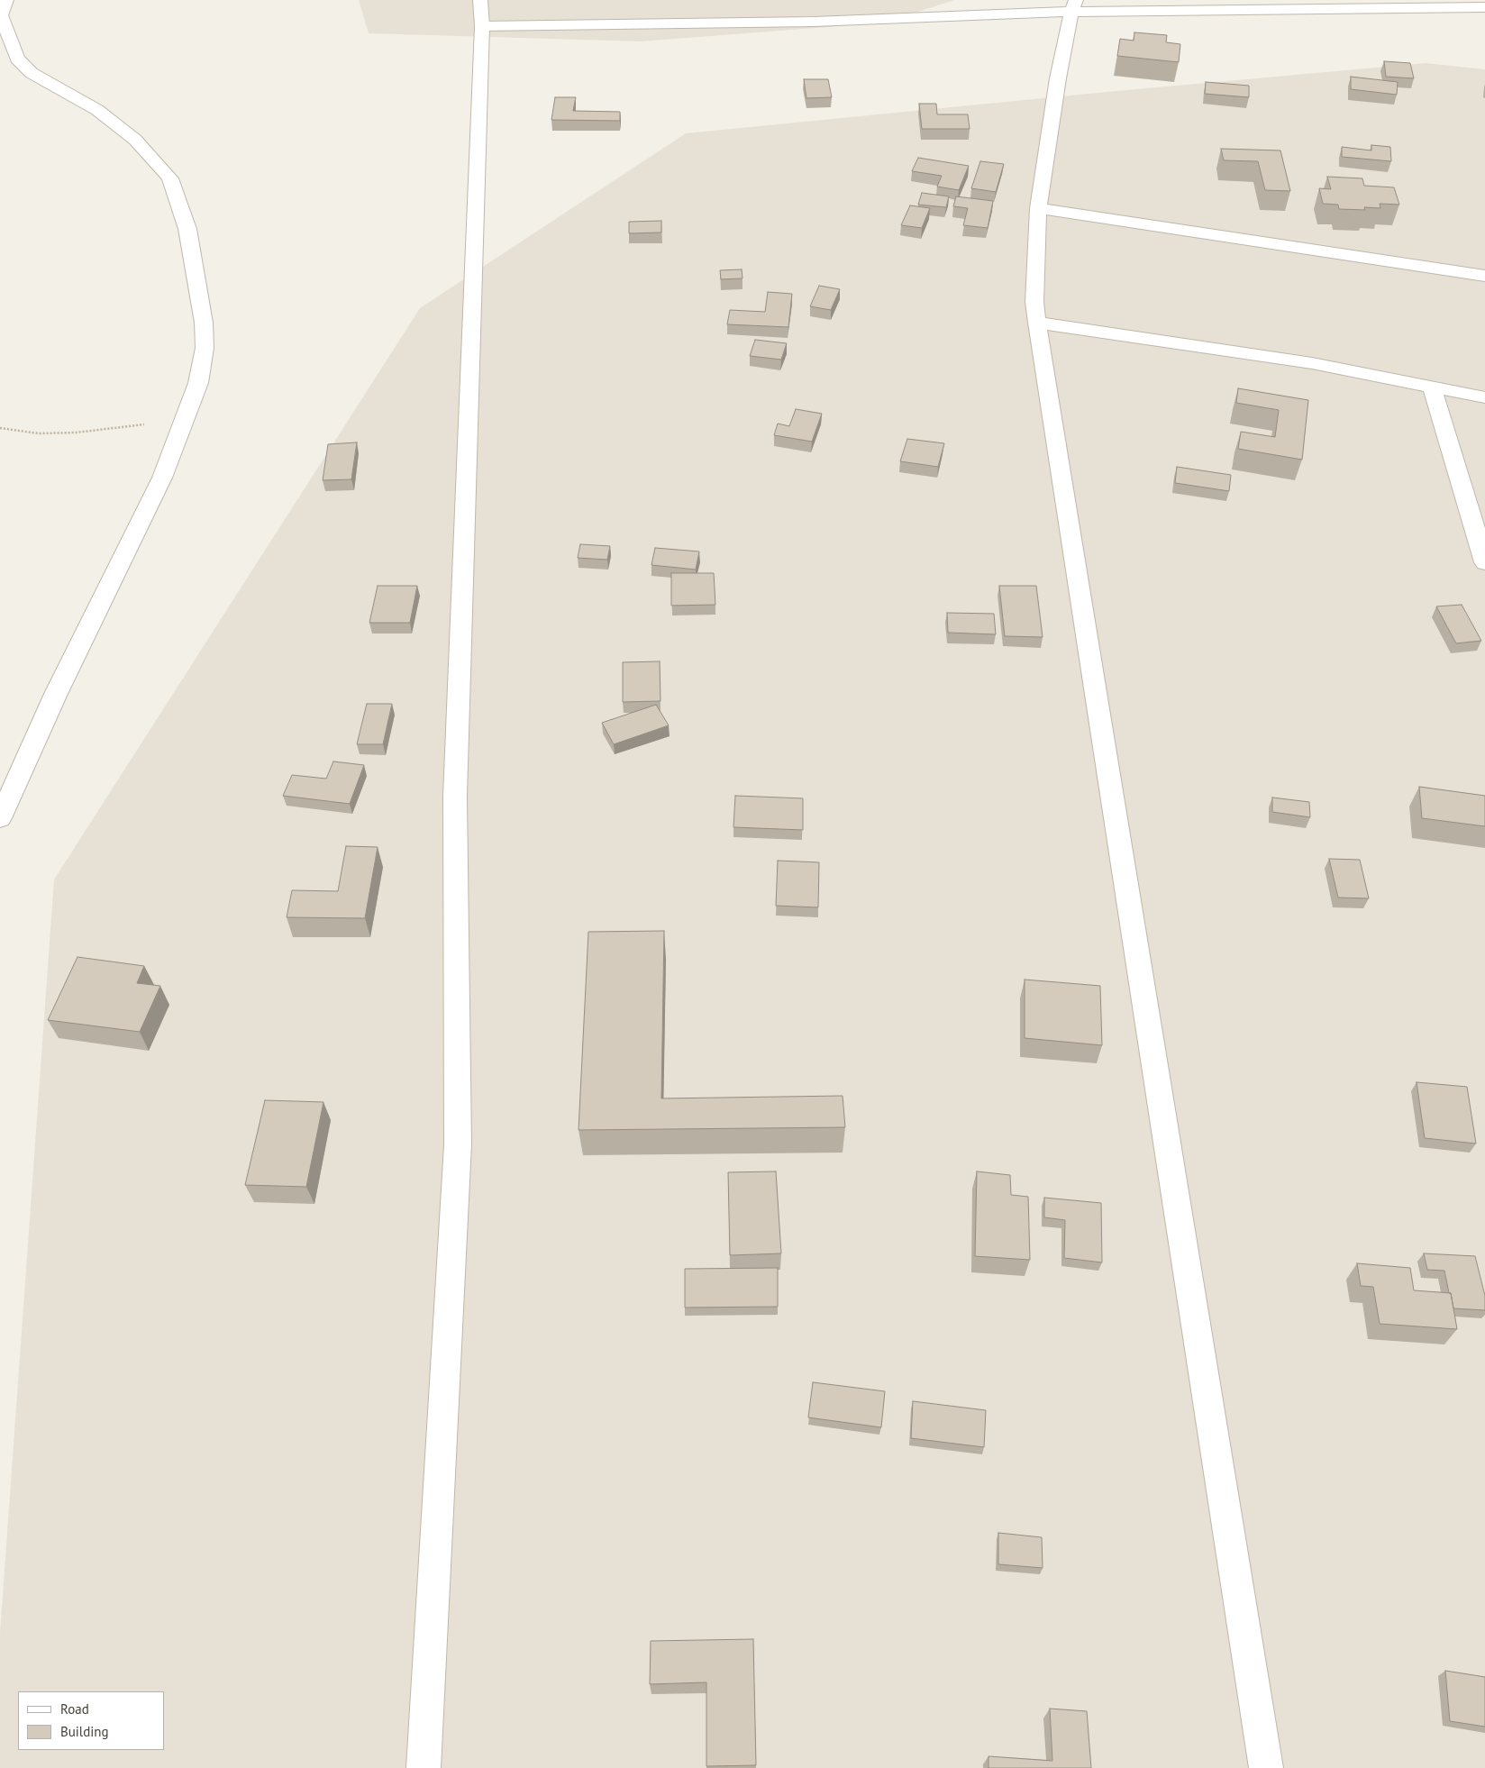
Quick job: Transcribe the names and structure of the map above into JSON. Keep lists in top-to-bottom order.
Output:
{
  "legend": ["Road", "Building"]
}
